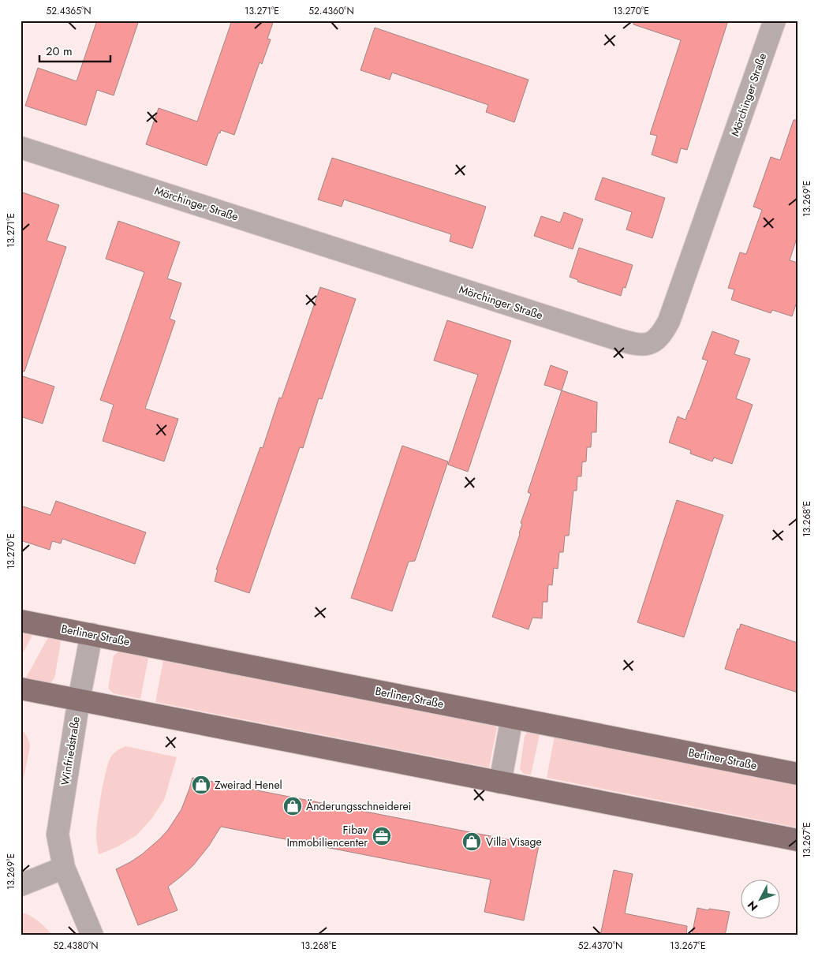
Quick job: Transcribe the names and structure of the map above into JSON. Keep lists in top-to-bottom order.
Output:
{
  "streets": {
    "main road": ["Berliner Straße"],
    "street": ["Mörchinger Straße", "Winfriedstraße"]
  },
  "crossings": [
    ["Berliner Straße", "Winfriedstraße"]
  ],
  "places": {
    "shop": ["Zweirad Henel", "Änderungsschneiderei", "Villa Visage"],
    "office": ["Fibav Immobiliencenter"]
  },
  "scale_bar": "20 m",
  "north": "bottom left",
  "coordinates": [
    "52.4365°N",
    "13.271°E",
    "52.4360°N",
    "13.270°E",
    "13.269°E",
    "13.268°E",
    "13.267°E",
    "52.4380°N",
    "52.4370°N"
  ]
}
